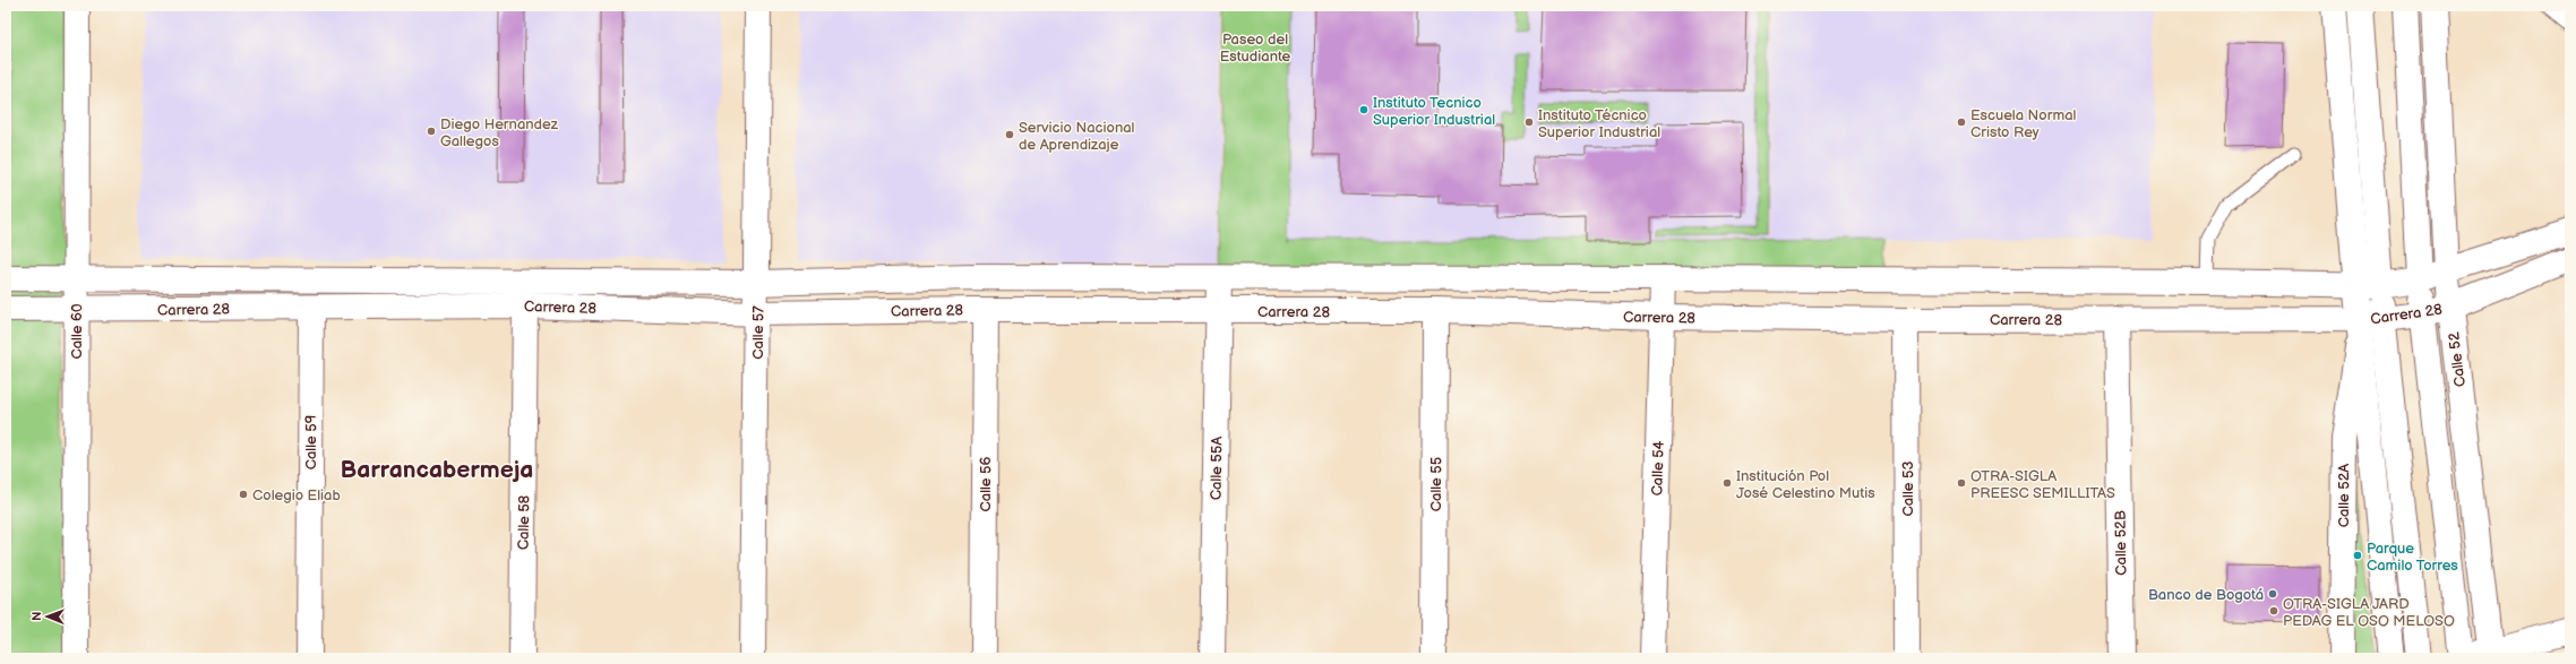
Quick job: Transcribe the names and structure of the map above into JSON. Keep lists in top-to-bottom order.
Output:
{
  "streets": {
    "main road": [
      "Carrera 28",
      "Calle 60",
      "Calle 57",
      "Calle 52",
      "Calle 59",
      "Calle 55A",
      "Calle 54",
      "Calle 56",
      "Calle 55",
      "Calle 53",
      "Calle 52A",
      "Calle 58",
      "Calle 52B"
    ]
  },
  "crossings": [
    ["Carrera 28", "Calle 60"],
    ["Carrera 28", "Calle 57"],
    ["Carrera 28", "Calle 52"],
    ["Carrera 28", "Calle 59"],
    ["Carrera 28", "Calle 55A"],
    ["Carrera 28", "Calle 54"],
    ["Carrera 28", "Calle 56"],
    ["Carrera 28", "Calle 55"],
    ["Carrera 28", "Calle 53"],
    ["Carrera 28", "Calle 52A"],
    ["Carrera 28", "Calle 58"],
    ["Carrera 28", "Calle 52B"]
  ],
  "districts": ["Barrancabermeja"],
  "parks": ["Paseo del Estudiante"],
  "places": [
    "Instituto Tecnico Superior Industrial",
    "Instituto Técnico Superior Industrial",
    "Escuela Normal Cristo Rey",
    "Diego Hernandez Gallegos",
    "Servicio Nacional de Aprendizaje",
    "Institución Pol José Celestino Mutis",
    "OTRA-SIGLA PREESC SEMILLITAS",
    "Colegio Eliab",
    "Parque Camilo Torres",
    "Banco de Bogotá",
    "OTRA-SIGLA JARD PEDAG EL OSO MELOSO"
  ],
  "north": "left"
}
